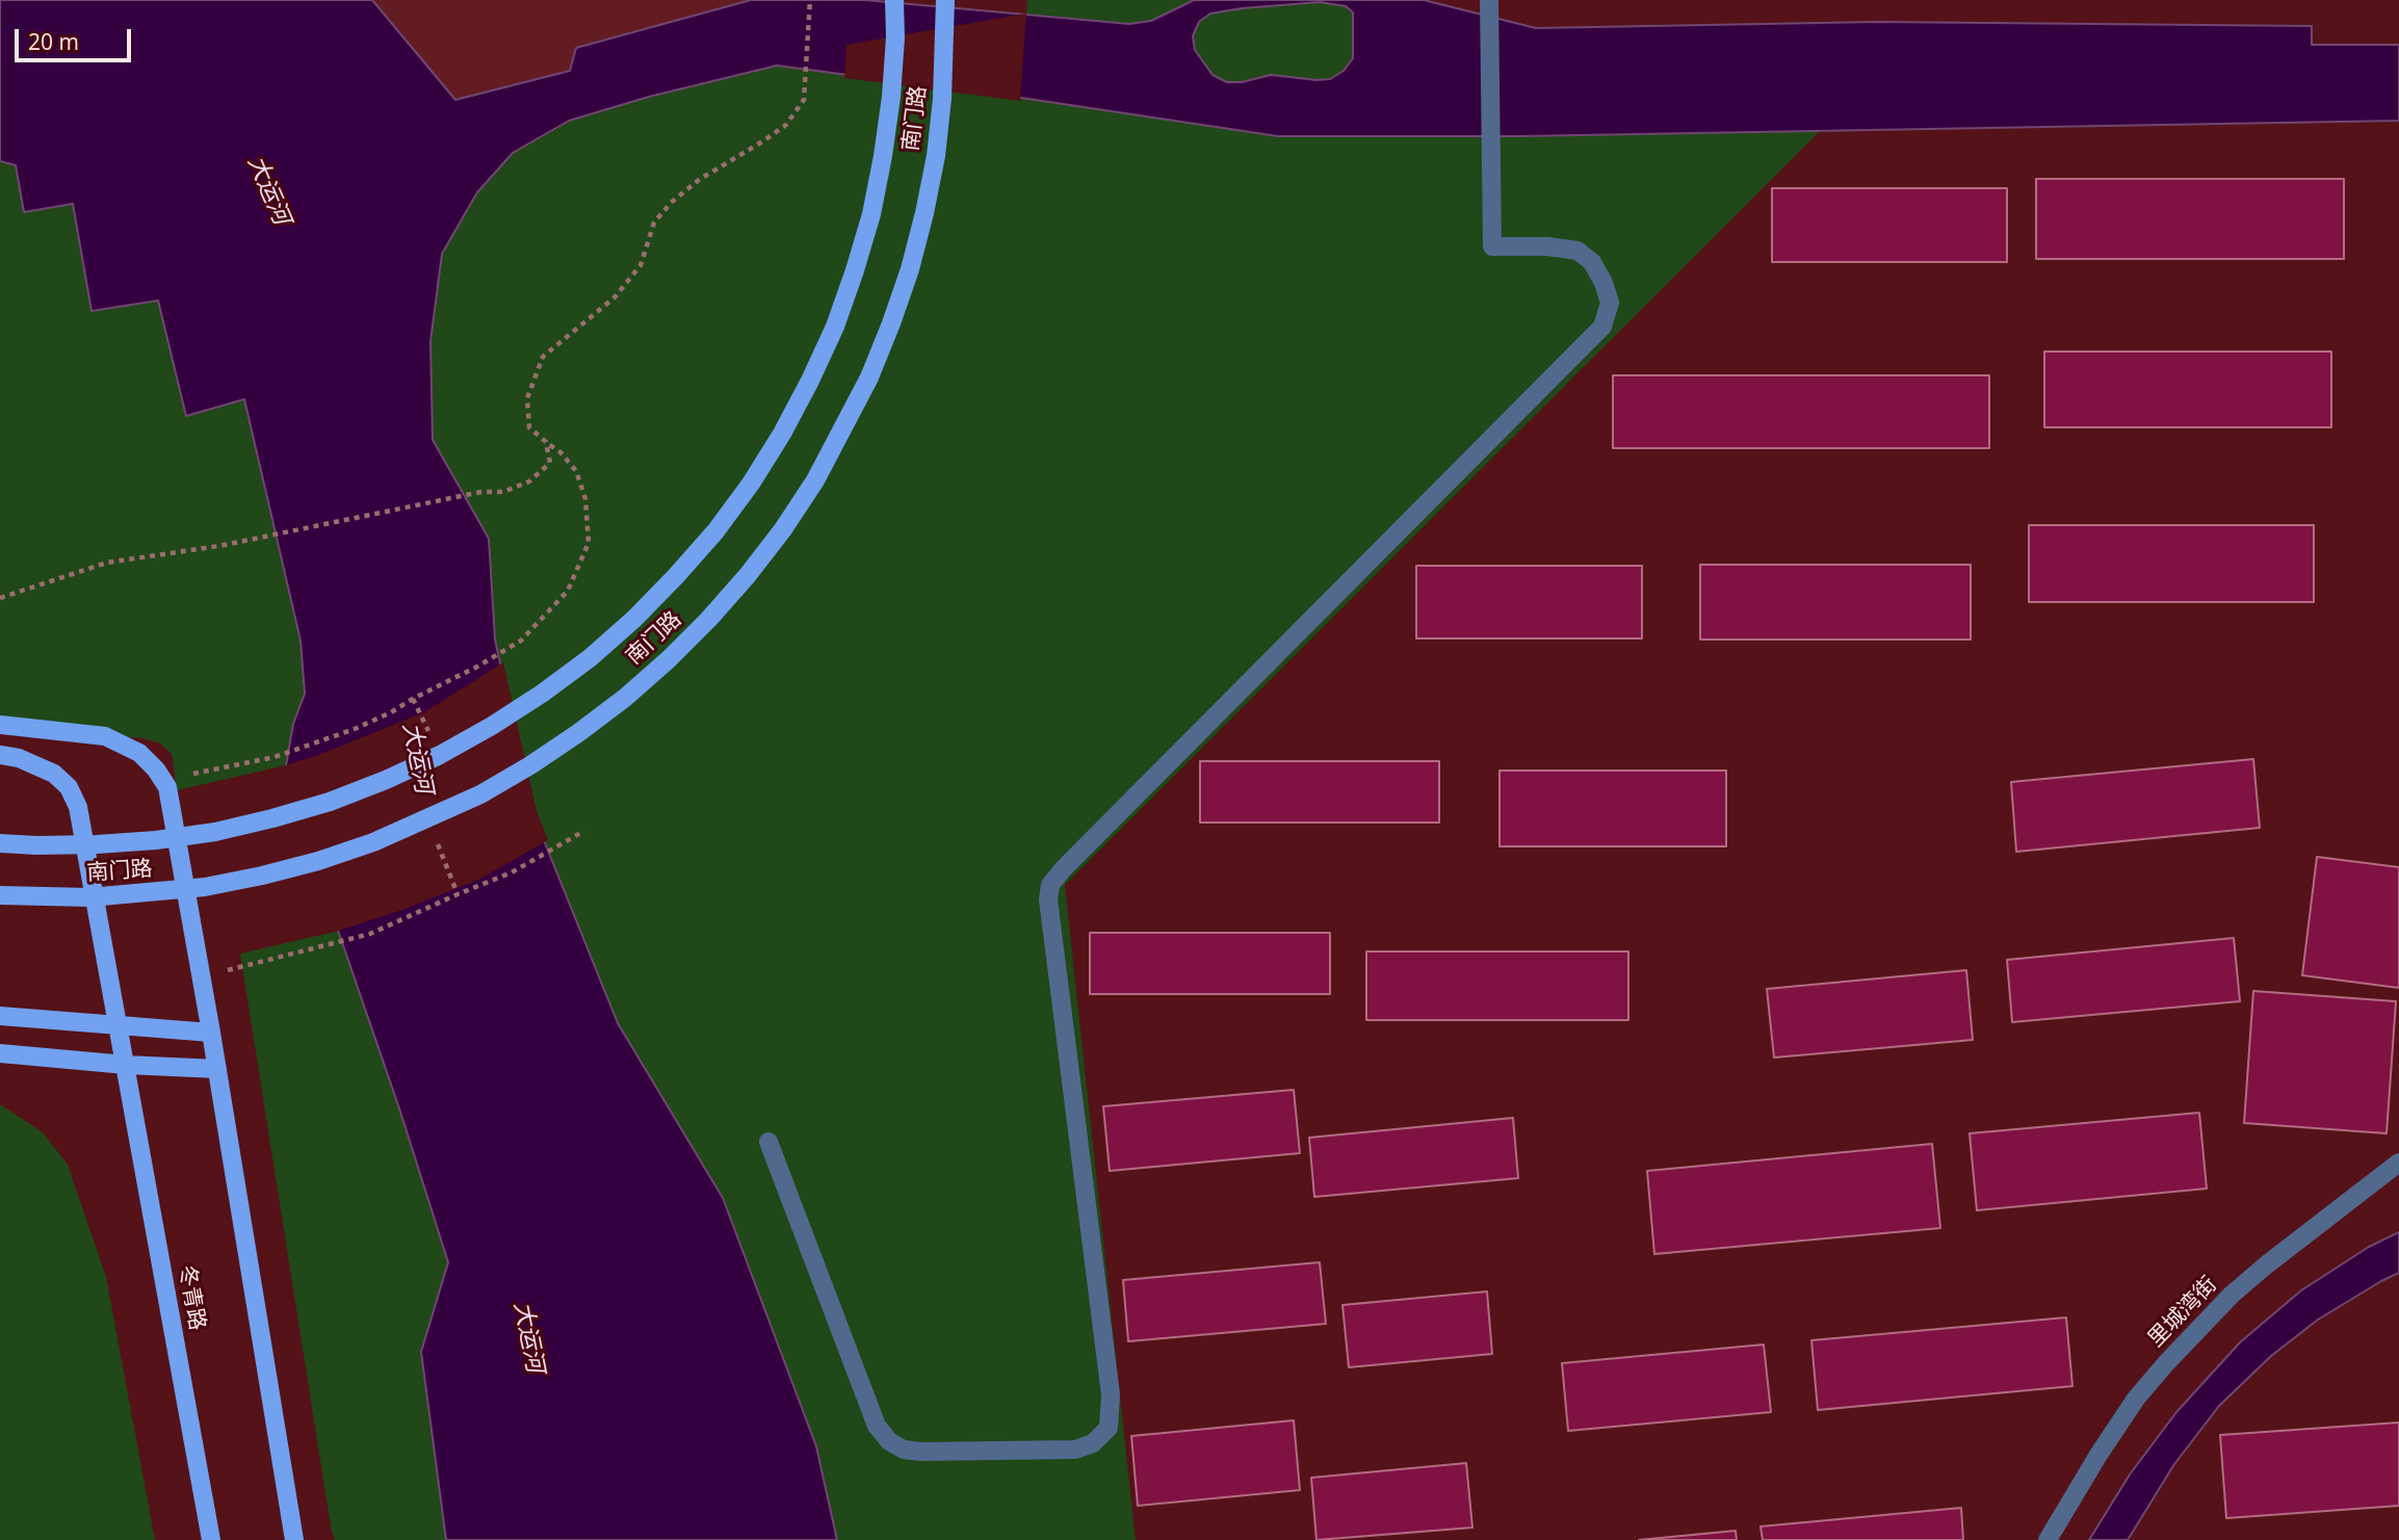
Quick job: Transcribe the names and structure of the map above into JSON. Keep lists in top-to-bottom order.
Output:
{
  "streets": {
    "main road": ["南门路", "冬青路"],
    "street": ["里城湾街"]
  },
  "water": ["大运河"],
  "scale_bar": "20 m"
}
